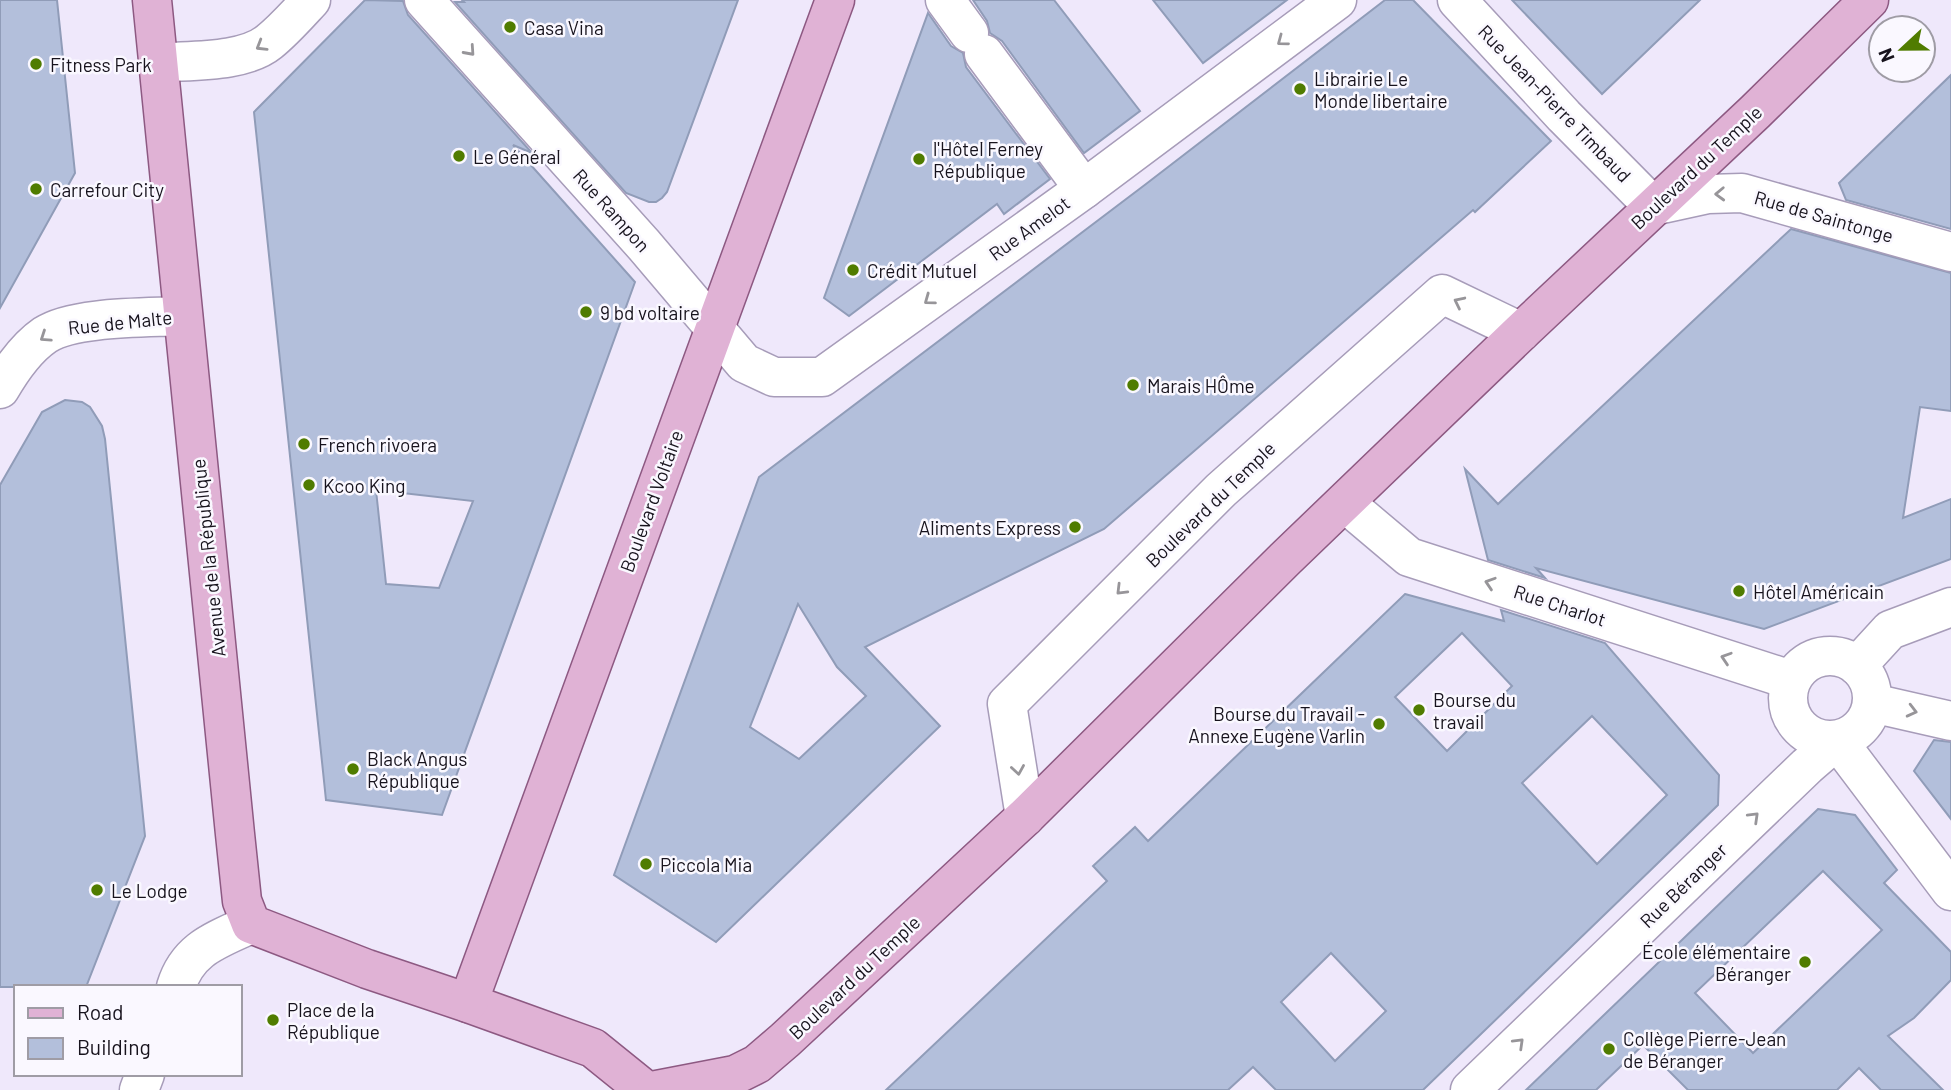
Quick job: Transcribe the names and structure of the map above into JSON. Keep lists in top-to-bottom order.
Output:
{
  "streets": {
    "main road": ["Boulevard du Temple", "Boulevard Voltaire", "Avenue de la République"],
    "street": [
      "Rue Jean-Pierre Timbaud",
      "Rue Rampon",
      "Rue de Saintonge",
      "Rue Amelot",
      "Rue de Malte",
      "Rue Charlot",
      "Rue Béranger"
    ]
  },
  "crossings": [
    ["Rue Jean-Pierre Timbaud", "Boulevard du Temple"],
    ["Rue Jean-Pierre Timbaud", "Rue de Saintonge"],
    ["Boulevard du Temple", "Rue de Saintonge"],
    ["Boulevard du Temple", "Rue Charlot"],
    ["Rue Rampon", "Rue Amelot"],
    ["Rue Rampon", "Boulevard Voltaire"],
    ["Rue Amelot", "Boulevard Voltaire"],
    ["Rue de Malte", "Avenue de la République"],
    ["Rue Charlot", "Rue Béranger"]
  ],
  "one_way": [
    "Rue Rampon",
    "Rue de Saintonge",
    "Rue Amelot",
    "Rue de Malte",
    "Rue Charlot",
    "Rue Béranger"
  ],
  "places": [
    "Casa Vina",
    "Fitness Park",
    "Librairie Le Monde libertaire",
    "Le Général",
    "l'Hôtel Ferney République",
    "Carrefour City",
    "Crédit Mutuel",
    "9 bd voltaire",
    "Marais HÔme",
    "French rivoera",
    "Kcoo King",
    "Aliments Express",
    "Hôtel Américain",
    "Bourse du travail",
    "Bourse du Travail - Annexe Eugène Varlin",
    "Black Angus République",
    "Piccola Mia",
    "Le Lodge",
    "École élémentaire Béranger",
    "Place de la République",
    "Collège Pierre-Jean de Béranger"
  ],
  "legend": ["Road", "Building"],
  "north": "left"
}
